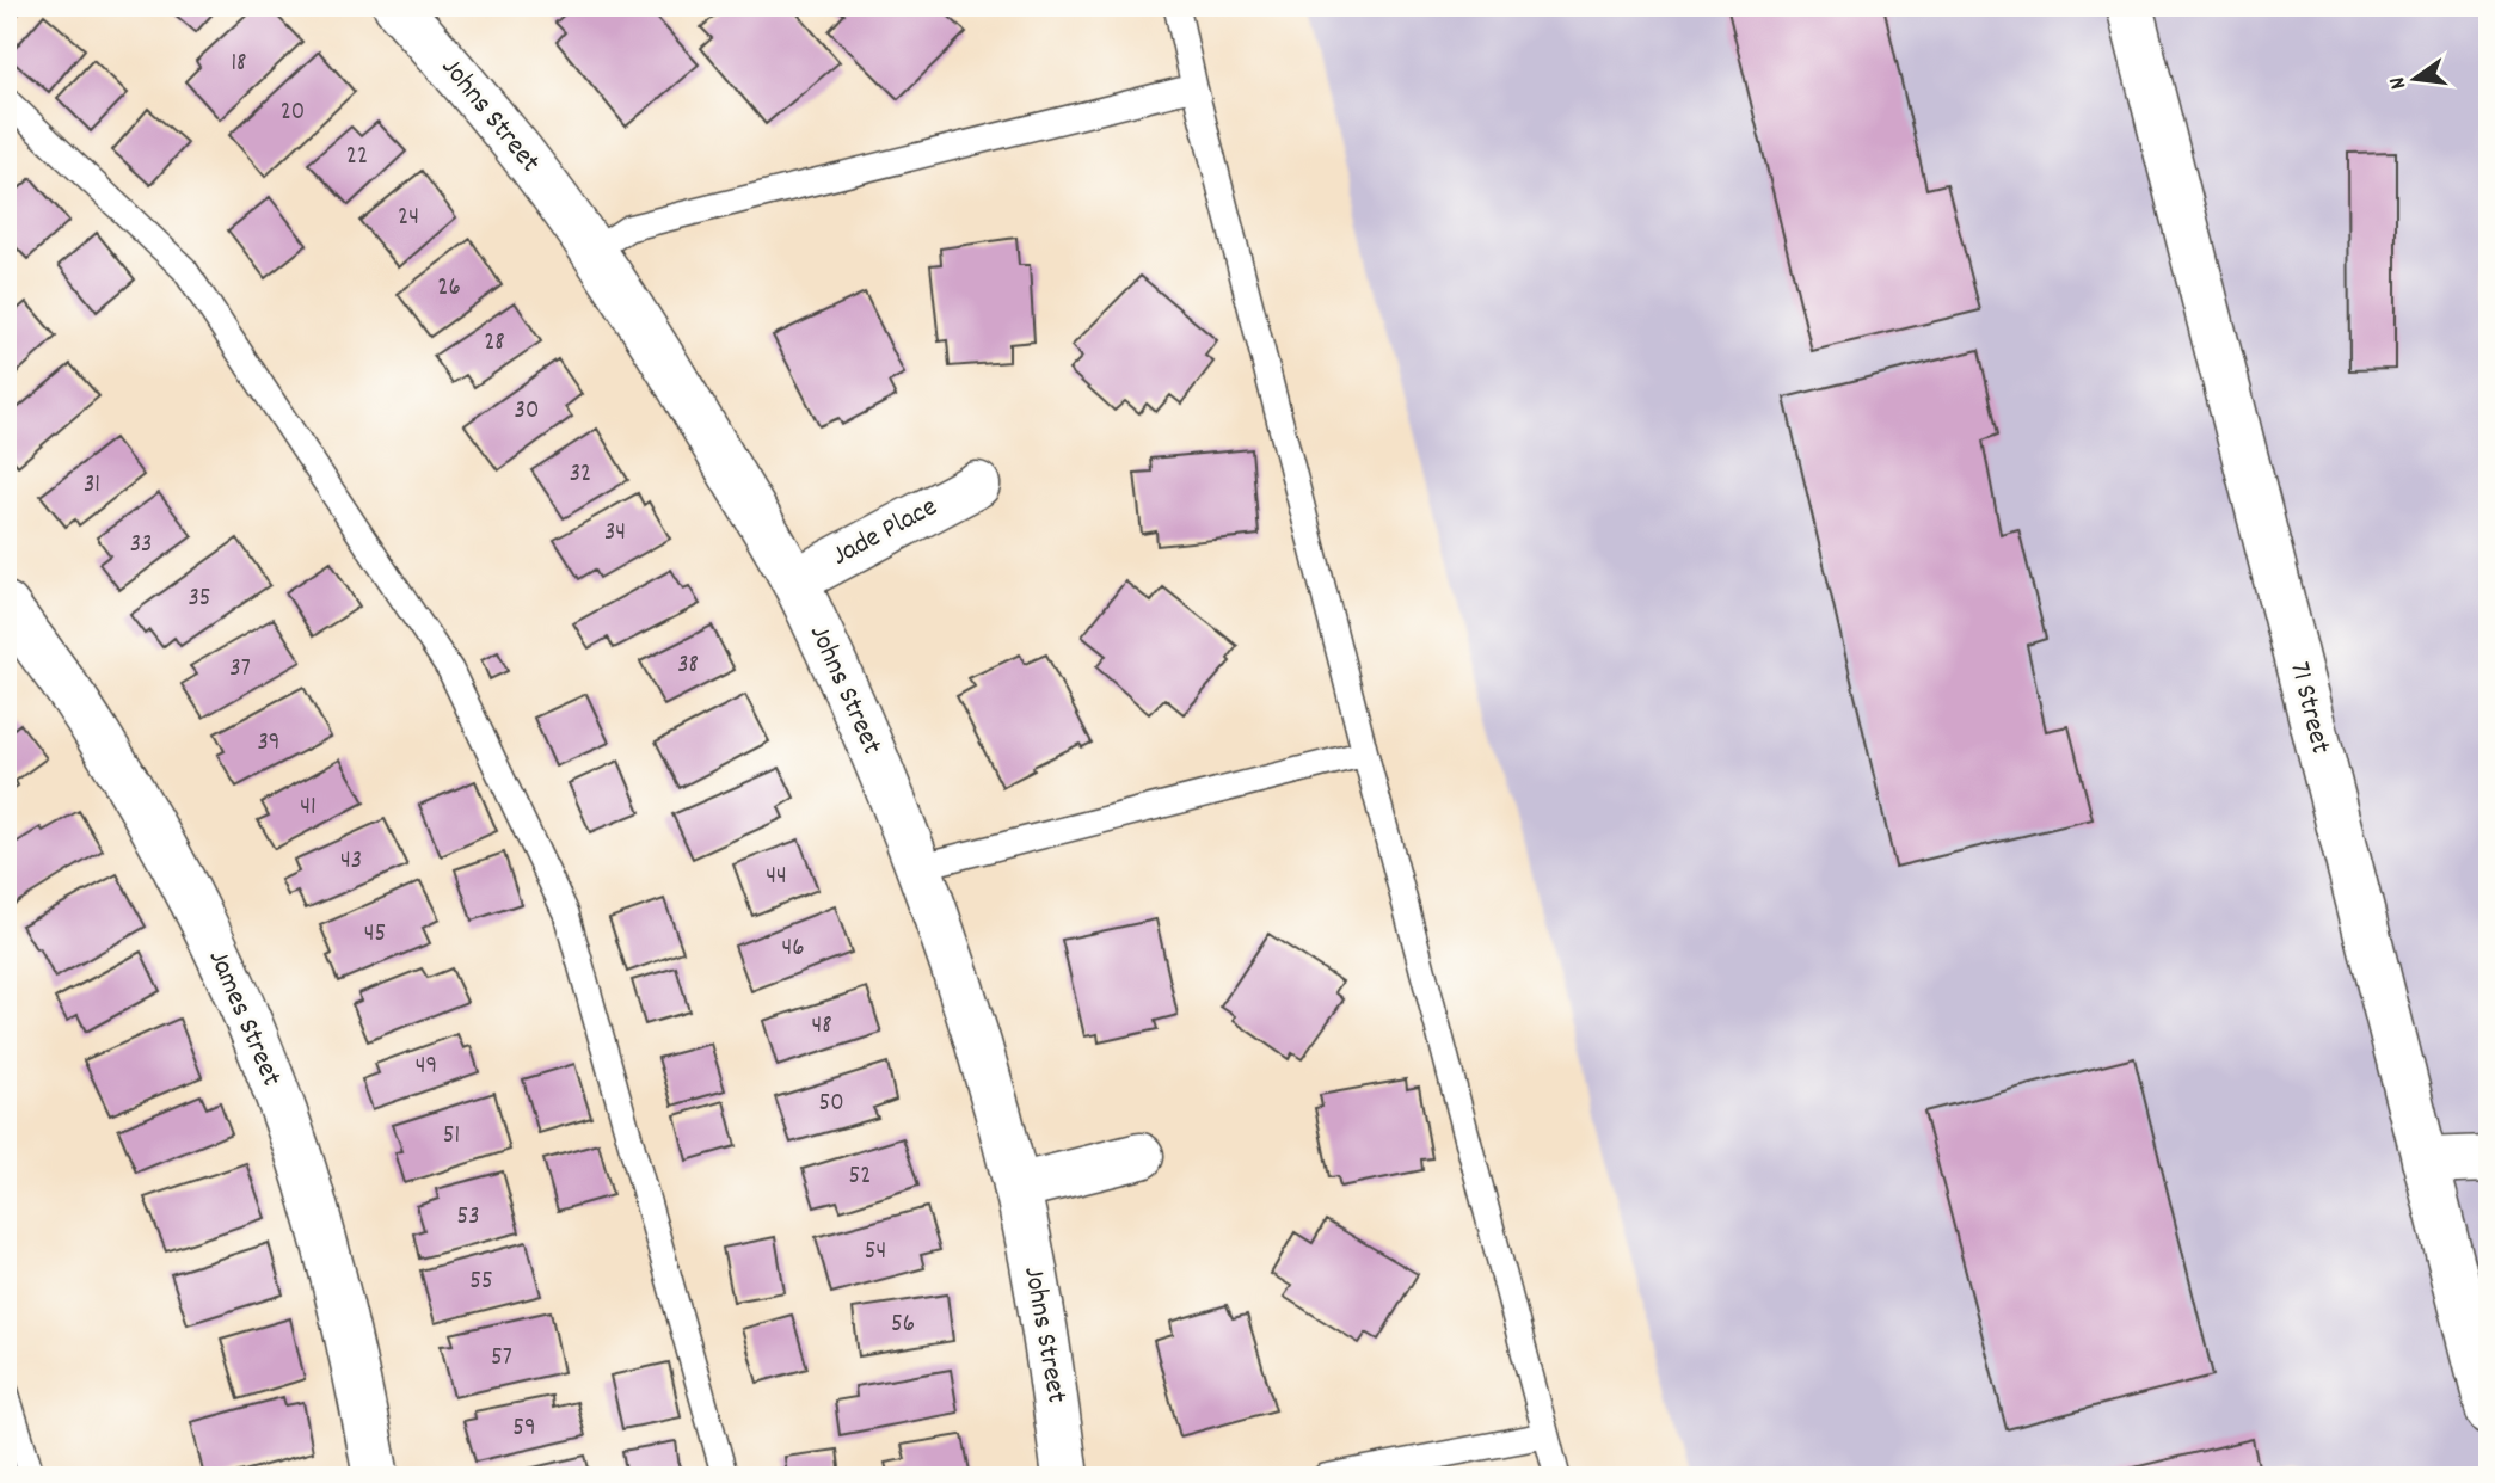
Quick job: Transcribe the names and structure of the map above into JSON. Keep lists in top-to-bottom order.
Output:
{
  "streets": {
    "street": [
      "Johns Street",
      "Jade Place",
      "71 Street",
      "James Street"
    ]
  },
  "crossings": [
    ["Johns Street", "Jade Place"]
  ],
  "house_numbers": [
    "18",
    "20",
    "22",
    "24",
    "26",
    "28",
    "30",
    "32",
    "31",
    "34",
    "33",
    "35",
    "38",
    "37",
    "39",
    "41",
    "43",
    "44",
    "45",
    "46",
    "48",
    "49",
    "50",
    "51",
    "52",
    "53",
    "54",
    "55",
    "56",
    "57",
    "59"
  ],
  "north": "left"
}
